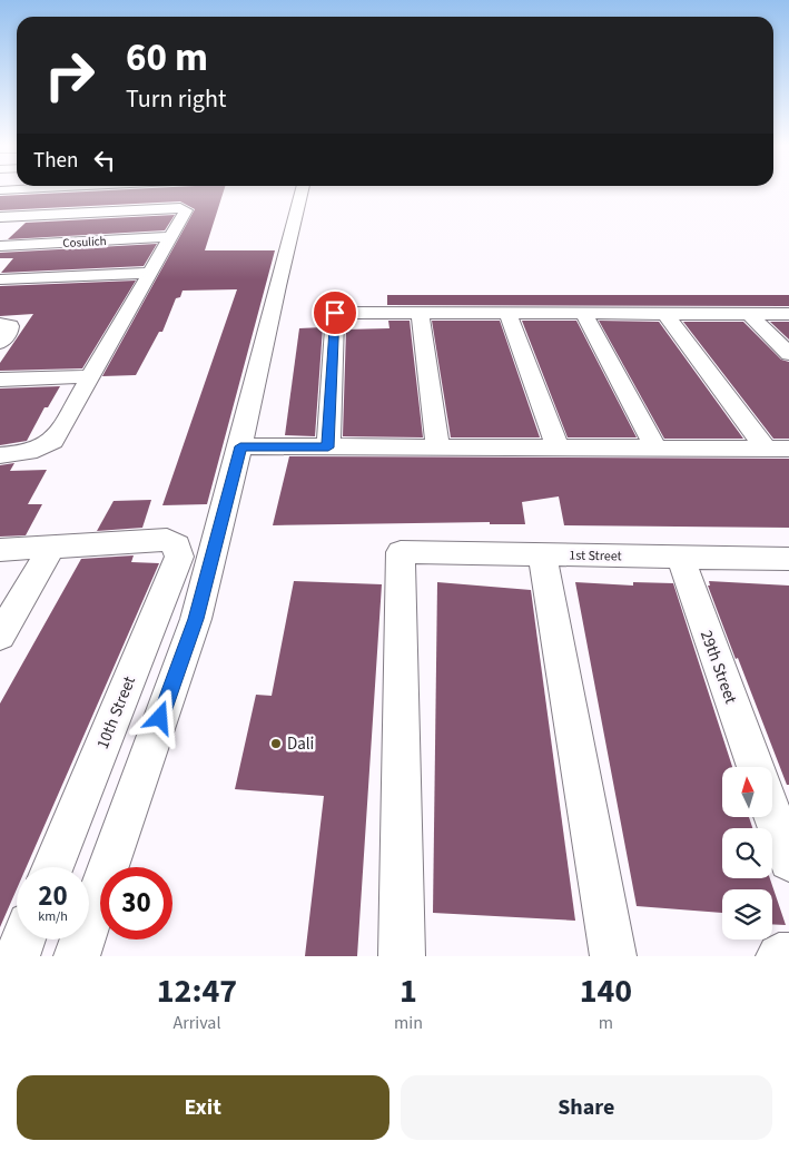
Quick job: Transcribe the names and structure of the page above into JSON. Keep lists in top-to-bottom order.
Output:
{
  "streets": {
    "street": [
      "Cosulich",
      "1st Street",
      "29th Street",
      "10th Street"
    ]
  },
  "crossings": [
    ["1st Street", "29th Street"]
  ],
  "places": ["Dali"],
  "north": "top",
  "page": {
    "turn": ["60 m", "Turn right"],
    "then": "Then",
    "speed": "20 km/h",
    "limit": "30",
    "eta": [
      "12:47",
      "Arrival",
      "1",
      "min",
      "140",
      "m"
    ],
    "buttons": ["Exit", "Share"]
  }
}
